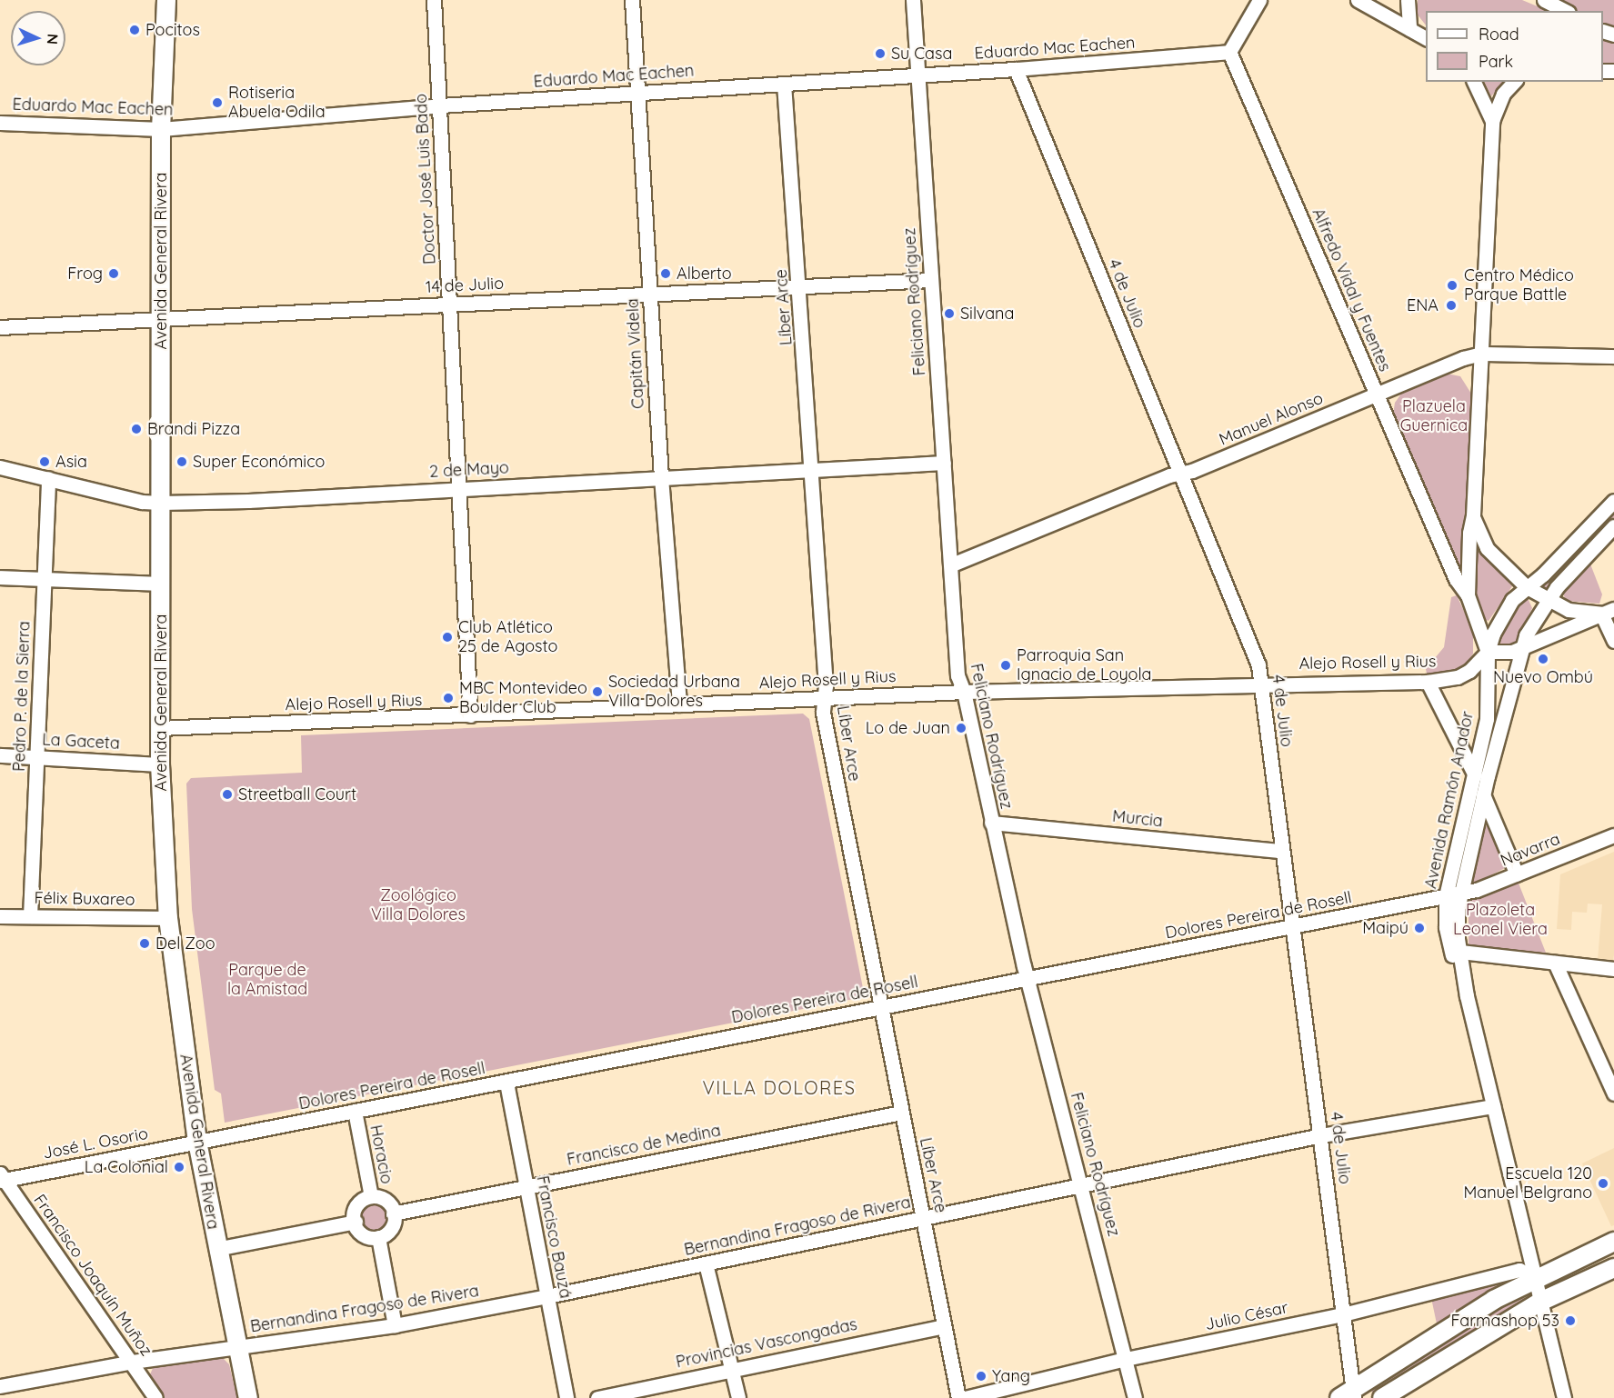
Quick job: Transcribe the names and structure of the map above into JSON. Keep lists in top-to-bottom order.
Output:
{
  "streets": {
    "main road": ["Avenida General Rivera"],
    "street": [
      "Eduardo Mac Eachen",
      "Doctor José Luis Bado",
      "14 de Julio",
      "Alfredo Vidal y Fuentes",
      "4 de Julio",
      "Feliciano Rodríguez",
      "Líber Arce",
      "Capitán Videla",
      "Manuel Alonso",
      "2 de Mayo",
      "Alejo Rosell y Rius",
      "Pedro P. de la Sierra",
      "La Gaceta",
      "Avenida Ramón Anador",
      "Murcia",
      "Navarra",
      "Félix Buxareo",
      "Dolores Pereira de Rosell",
      "José L. Osorio",
      "Francisco de Medina",
      "Horacio",
      "Bernandina Fragoso de Rivera",
      "Francisco Bauzá",
      "Francisco Joaquín Muñoz",
      "Julio César",
      "Provincias Vascongadas"
    ]
  },
  "crossings": [
    ["Eduardo Mac Eachen", "Doctor José Luis Bado"],
    ["Eduardo Mac Eachen", "Avenida General Rivera"],
    ["Eduardo Mac Eachen", "Alfredo Vidal y Fuentes"],
    ["Eduardo Mac Eachen", "4 de Julio"],
    ["Eduardo Mac Eachen", "Feliciano Rodríguez"],
    ["Eduardo Mac Eachen", "Líber Arce"],
    ["Eduardo Mac Eachen", "Capitán Videla"],
    ["Doctor José Luis Bado", "14 de Julio"],
    ["Doctor José Luis Bado", "2 de Mayo"],
    ["Doctor José Luis Bado", "Alejo Rosell y Rius"],
    ["Avenida General Rivera", "14 de Julio"],
    ["Avenida General Rivera", "2 de Mayo"],
    ["Avenida General Rivera", "Alejo Rosell y Rius"],
    ["Avenida General Rivera", "La Gaceta"],
    ["Avenida General Rivera", "Félix Buxareo"],
    ["Avenida General Rivera", "Dolores Pereira de Rosell"],
    ["Avenida General Rivera", "José L. Osorio"],
    ["Avenida General Rivera", "Bernandina Fragoso de Rivera"],
    ["14 de Julio", "Feliciano Rodríguez"],
    ["14 de Julio", "Líber Arce"],
    ["14 de Julio", "Capitán Videla"],
    ["Alfredo Vidal y Fuentes", "Manuel Alonso"],
    ["4 de Julio", "Manuel Alonso"],
    ["4 de Julio", "Alejo Rosell y Rius"],
    ["4 de Julio", "Murcia"],
    ["4 de Julio", "Dolores Pereira de Rosell"],
    ["4 de Julio", "Bernandina Fragoso de Rivera"],
    ["4 de Julio", "Julio César"],
    ["Feliciano Rodríguez", "Manuel Alonso"],
    ["Feliciano Rodríguez", "2 de Mayo"],
    ["Feliciano Rodríguez", "Alejo Rosell y Rius"],
    ["Feliciano Rodríguez", "Murcia"],
    ["Feliciano Rodríguez", "Dolores Pereira de Rosell"],
    ["Feliciano Rodríguez", "Bernandina Fragoso de Rivera"],
    ["Feliciano Rodríguez", "Julio César"],
    ["Líber Arce", "2 de Mayo"],
    ["Líber Arce", "Alejo Rosell y Rius"],
    ["Líber Arce", "Dolores Pereira de Rosell"],
    ["Líber Arce", "Francisco de Medina"],
    ["Líber Arce", "Bernandina Fragoso de Rivera"],
    ["Líber Arce", "Provincias Vascongadas"],
    ["Capitán Videla", "2 de Mayo"],
    ["Capitán Videla", "Alejo Rosell y Rius"],
    ["2 de Mayo", "Pedro P. de la Sierra"],
    ["Alejo Rosell y Rius", "Avenida Ramón Anador"],
    ["Pedro P. de la Sierra", "La Gaceta"],
    ["Pedro P. de la Sierra", "Félix Buxareo"],
    ["Avenida Ramón Anador", "Navarra"],
    ["Avenida Ramón Anador", "Dolores Pereira de Rosell"],
    ["Avenida Ramón Anador", "Bernandina Fragoso de Rivera"],
    ["Avenida Ramón Anador", "Julio César"],
    ["Navarra", "Dolores Pereira de Rosell"],
    ["Dolores Pereira de Rosell", "José L. Osorio"],
    ["Dolores Pereira de Rosell", "Horacio"],
    ["Dolores Pereira de Rosell", "Francisco Bauzá"],
    ["José L. Osorio", "Francisco Joaquín Muñoz"],
    ["Francisco de Medina", "Horacio"],
    ["Francisco de Medina", "Francisco Bauzá"],
    ["Bernandina Fragoso de Rivera", "Francisco Bauzá"],
    ["Bernandina Fragoso de Rivera", "Francisco Joaquín Muñoz"]
  ],
  "districts": ["VILLA DOLORES"],
  "parks": [
    "Plazuela Guernica",
    "Zoológico Villa Dolores",
    "Plazoleta Leonel Viera",
    "Parque de la Amistad"
  ],
  "places": [
    "Pocitos",
    "Su Casa",
    "Rotiseria Abuela Odila",
    "Frog",
    "Alberto",
    "Centro Médico Parque Battle",
    "ENA",
    "Silvana",
    "Brandi Pizza",
    "Asia",
    "Super Económico",
    "Club Atlético 25 de Agosto",
    "Nuevo Ombú",
    "Parroquia San Ignacio de Loyola",
    "Sociedad Urbana Villa Dolores",
    "MBC Montevideo Boulder Club",
    "Lo de Juan",
    "Streetball Court",
    "Maipú",
    "Del Zoo",
    "La Colonial",
    "Escuela 120 Manuel Belgrano",
    "Farmashop 53",
    "Yang"
  ],
  "legend": ["Road", "Park"],
  "north": "right"
}
